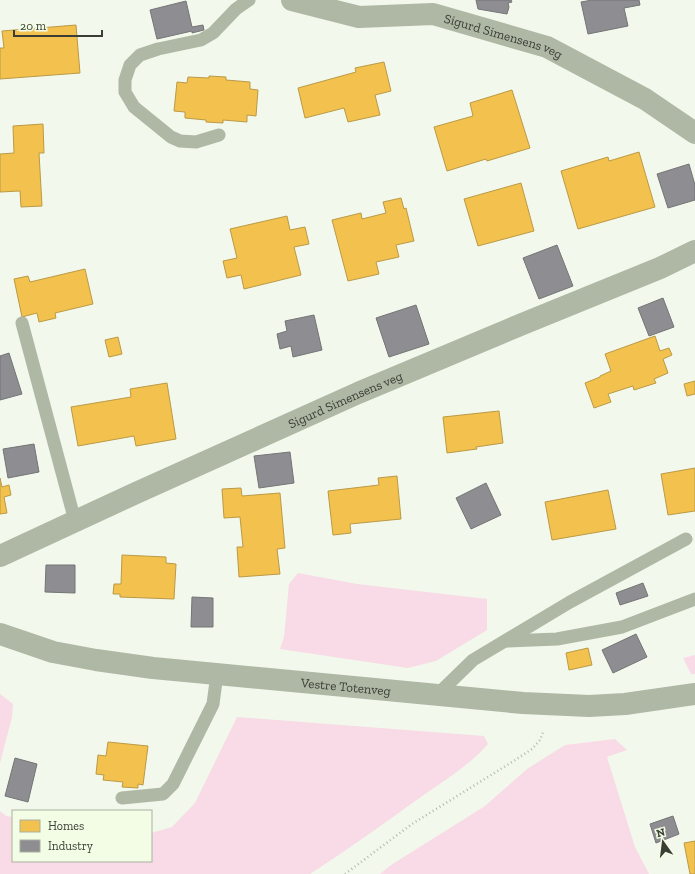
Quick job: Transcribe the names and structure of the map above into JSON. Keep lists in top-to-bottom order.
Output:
{
  "streets": {
    "street": ["Sigurd Simensens veg", "Vestre Totenveg"]
  },
  "legend": ["Homes", "Industry"],
  "scale_bar": "20 m",
  "north": "top"
}
